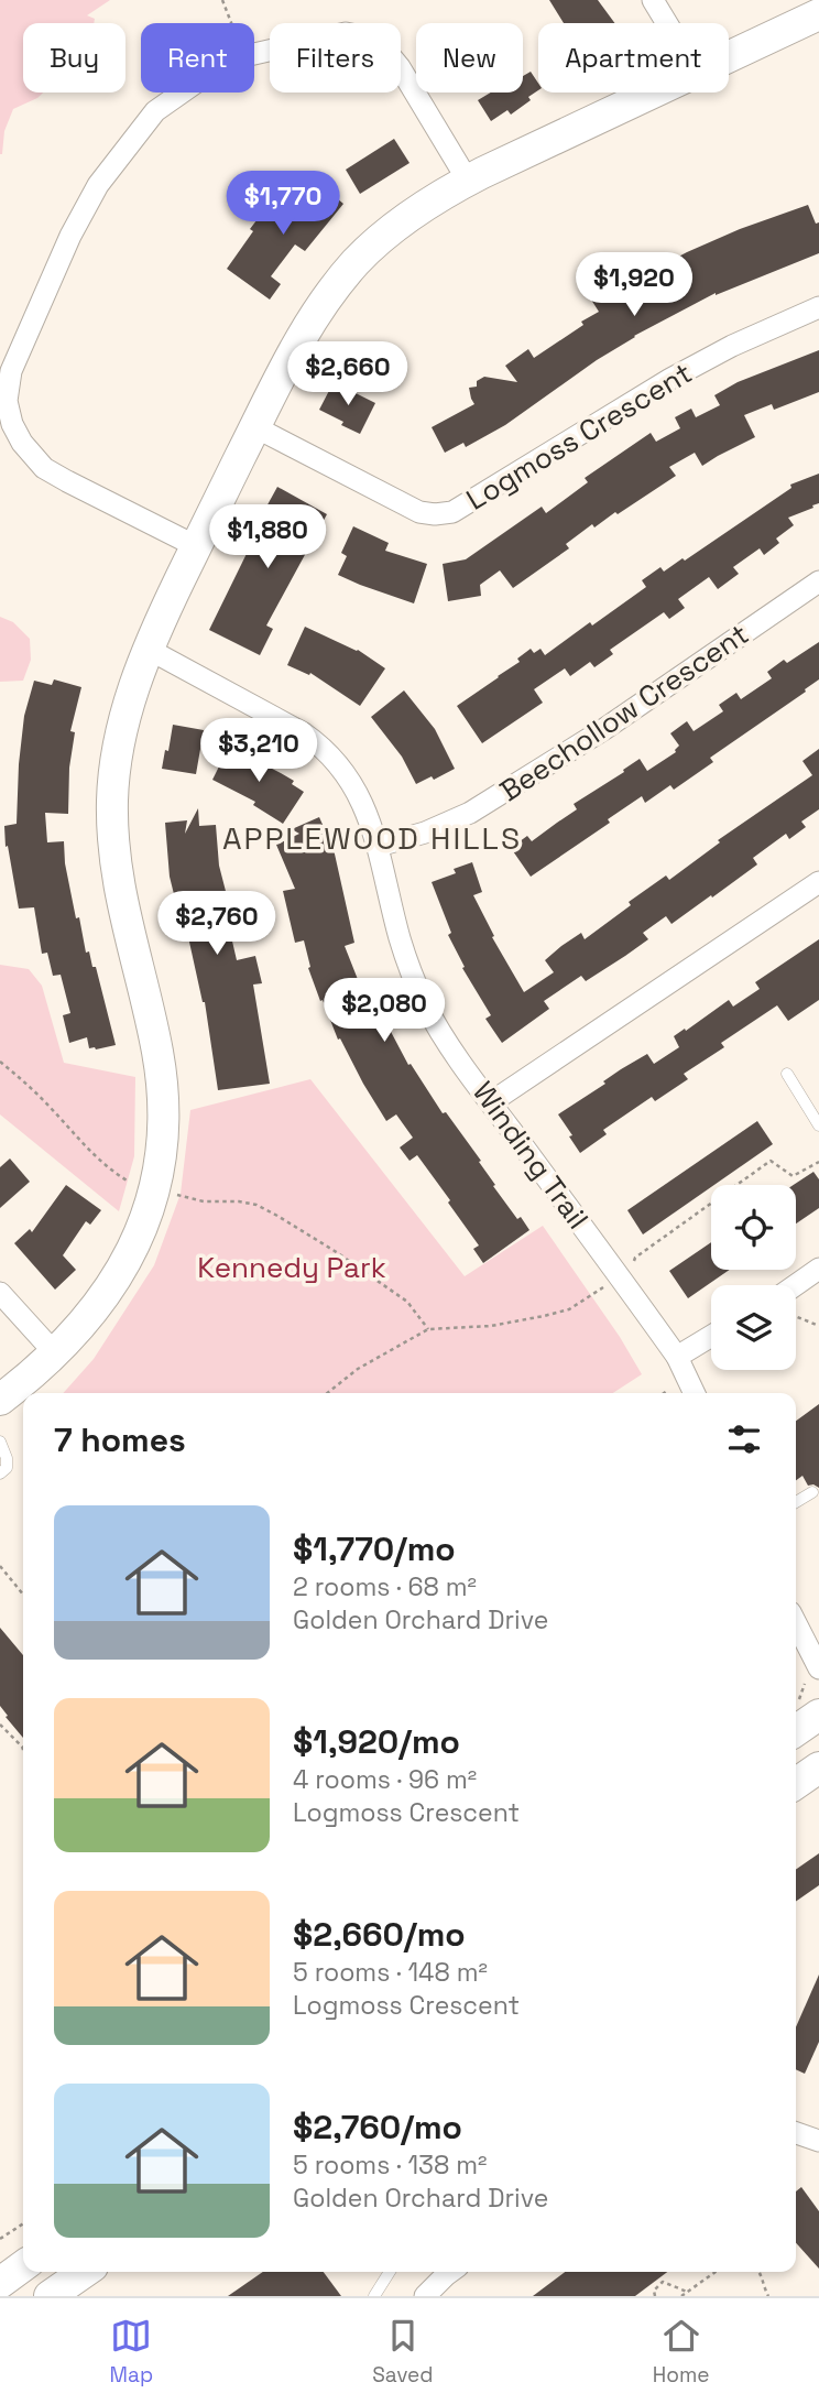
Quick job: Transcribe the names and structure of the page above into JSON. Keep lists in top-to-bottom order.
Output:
{
  "streets": {
    "street": ["Logmoss Crescent", "Beechollow Crescent", "Winding Trail"]
  },
  "crossings": [
    ["Beechollow Crescent", "Winding Trail"]
  ],
  "districts": ["APPLEWOOD HILLS"],
  "parks": ["Kennedy Park"],
  "page": {
    "chip": [
      "Buy",
      "Rent",
      "Filters",
      "New",
      "Apartment"
    ],
    "price": [
      "$1,770",
      "$1,920",
      "$2,660",
      "$1,880",
      "$3,210",
      "$2,760",
      "$2,080"
    ],
    "heading": "7 homes",
    "list": [
      {
        "name": "$1,770/mo",
        "note": "2 rooms · 68 m² · Golden Orchard Drive"
      },
      {
        "name": "$1,920/mo",
        "note": "4 rooms · 96 m² · Logmoss Crescent"
      },
      {
        "name": "$2,660/mo",
        "note": "5 rooms · 148 m² · Logmoss Crescent"
      },
      {
        "name": "$2,760/mo",
        "note": "5 rooms · 138 m² · Golden Orchard Drive"
      }
    ],
    "tabs": ["Map", "Saved", "Home"]
  }
}
